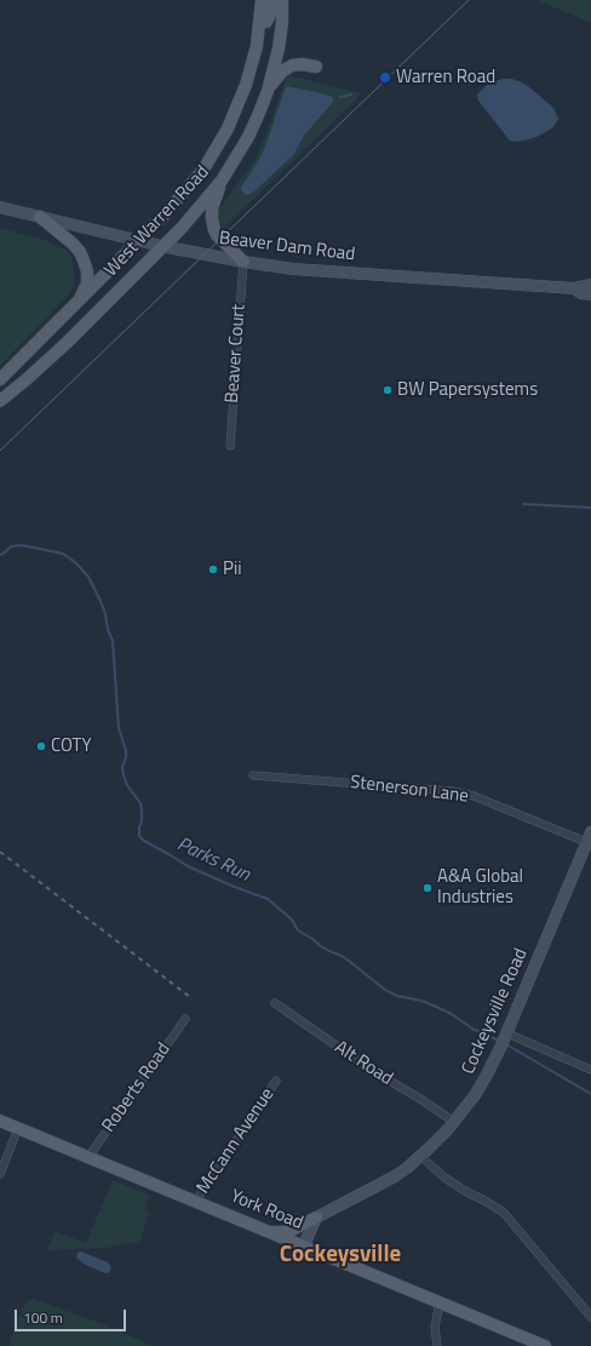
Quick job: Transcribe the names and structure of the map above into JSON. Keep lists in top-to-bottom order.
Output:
{
  "streets": {
    "main road": [
      "West Warren Road",
      "Beaver Dam Road",
      "Cockeysville Road",
      "York Road"
    ],
    "street": [
      "Beaver Court",
      "Stenerson Lane",
      "Alt Road",
      "Roberts Road",
      "McCann Avenue"
    ]
  },
  "crossings": [
    ["West Warren Road", "Beaver Dam Road"],
    ["Beaver Dam Road", "Beaver Court"],
    ["Stenerson Lane", "Cockeysville Road"],
    ["Cockeysville Road", "Alt Road"],
    ["Roberts Road", "York Road"],
    ["McCann Avenue", "York Road"]
  ],
  "districts": ["Cockeysville"],
  "water": ["Parks Run"],
  "places": [
    "Warren Road",
    "BW Papersystems",
    "Pii",
    "COTY",
    "A&A Global Industries"
  ],
  "scale_bar": "100 m"
}
